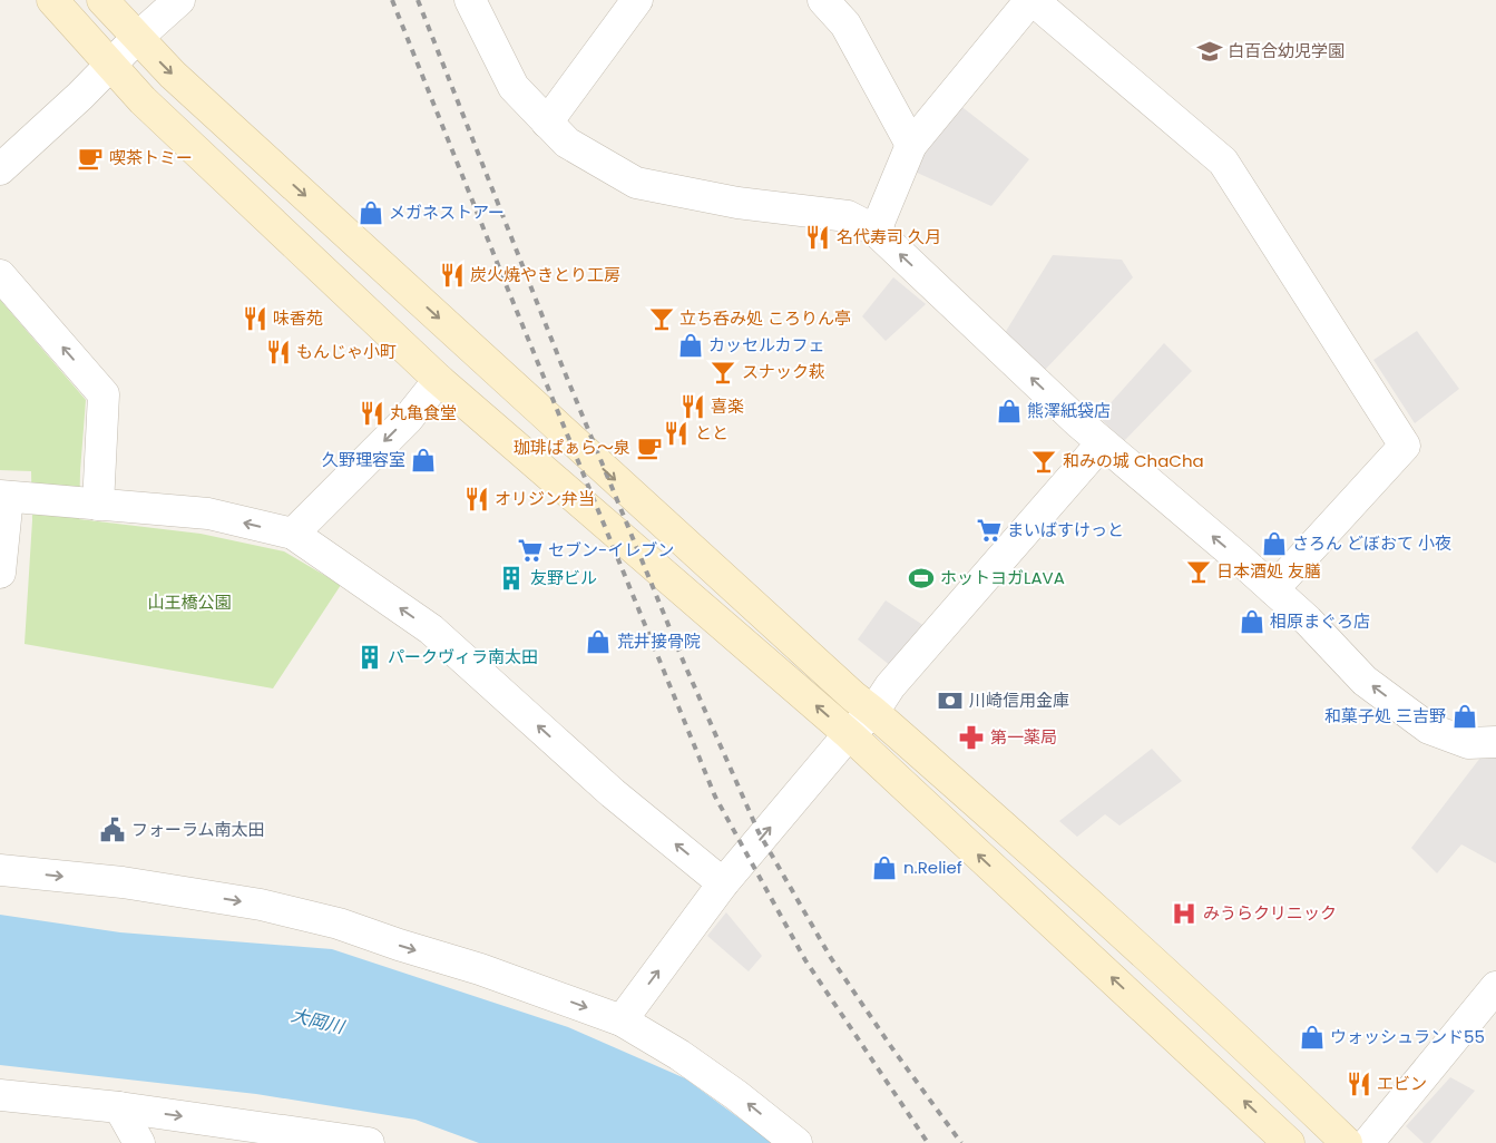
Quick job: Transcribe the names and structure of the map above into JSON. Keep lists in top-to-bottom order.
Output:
{
  "water": ["大岡川"],
  "parks": ["山王橋公園"],
  "places": {
    "school or university": ["白百合幼児学園"],
    "cafe": ["喫茶トミー", "珈琲ぱぁら〜泉"],
    "shop": [
      "メガネストアー",
      "カッセルカフェ",
      "熊澤紙袋店",
      "久野理容室",
      "さろん どぼおて 小夜",
      "相原まぐろ店",
      "荒井接骨院",
      "和菓子処 三吉野",
      "n.Relief",
      "ウォッシュランド55"
    ],
    "restaurant": [
      "名代寿司 久月",
      "炭火焼やきとり工房",
      "味香苑",
      "もんじゃ小町",
      "喜楽",
      "丸亀食堂",
      "とと",
      "オリジン弁当",
      "エビン"
    ],
    "bar": [
      "立ち呑み処 ころりん亭",
      "スナック萩",
      "和みの城 ChaCha",
      "日本酒処 友膳"
    ],
    "supermarket": ["まいばすけっと", "セブン-イレブン"],
    "building": ["友野ビル", "パークヴィラ南太田"],
    "sports": ["ホットヨガLAVA"],
    "bank": ["川崎信用金庫"],
    "pharmacy": ["第一薬局"],
    "public building": ["フォーラム南太田"],
    "hospital": ["みうらクリニック"]
  }
}
